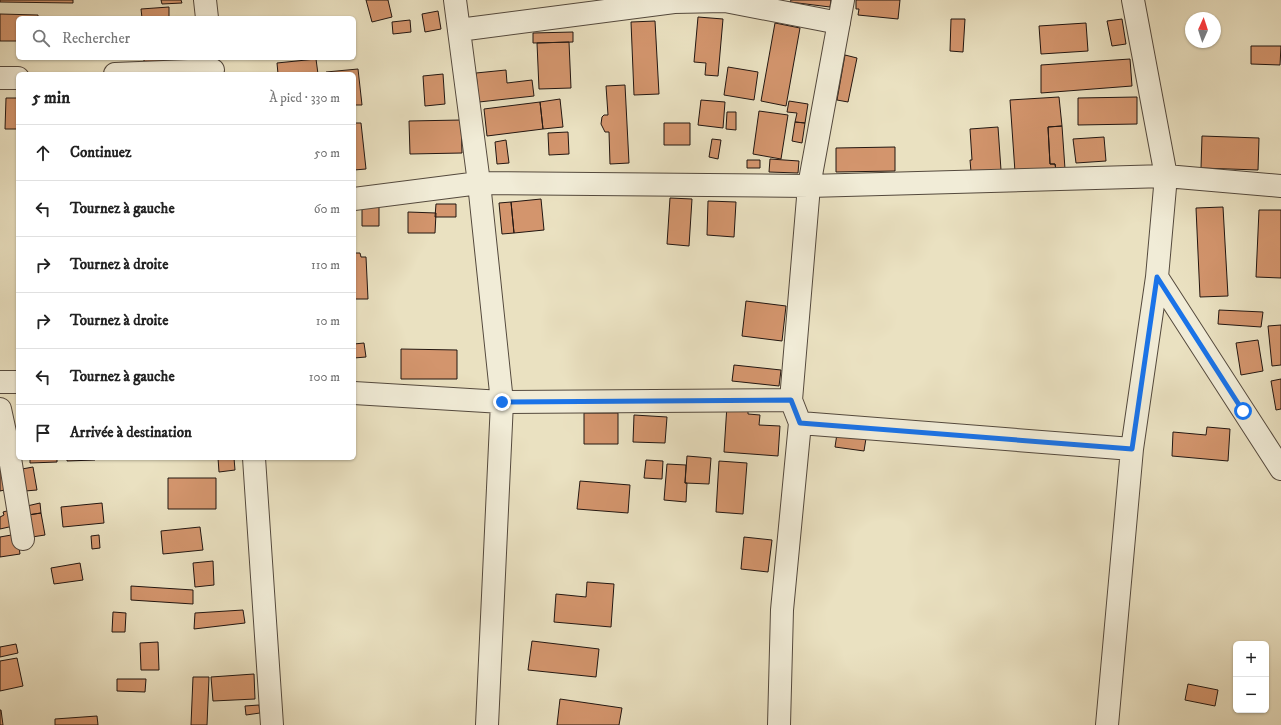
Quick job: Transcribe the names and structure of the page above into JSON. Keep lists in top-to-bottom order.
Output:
{
  "north": "top",
  "page": {
    "search": "Rechercher",
    "heading": ["5 min", "À pied · 330 m"],
    "list": [
      ["Continuez", "50 m"],
      ["Tournez à gauche", "60 m"],
      ["Tournez à droite", "110 m"],
      ["Tournez à droite", "10 m"],
      ["Tournez à gauche", "100 m"],
      "Arrivée à destination"
    ],
    "map_buttons": ["+", "−"]
  }
}
